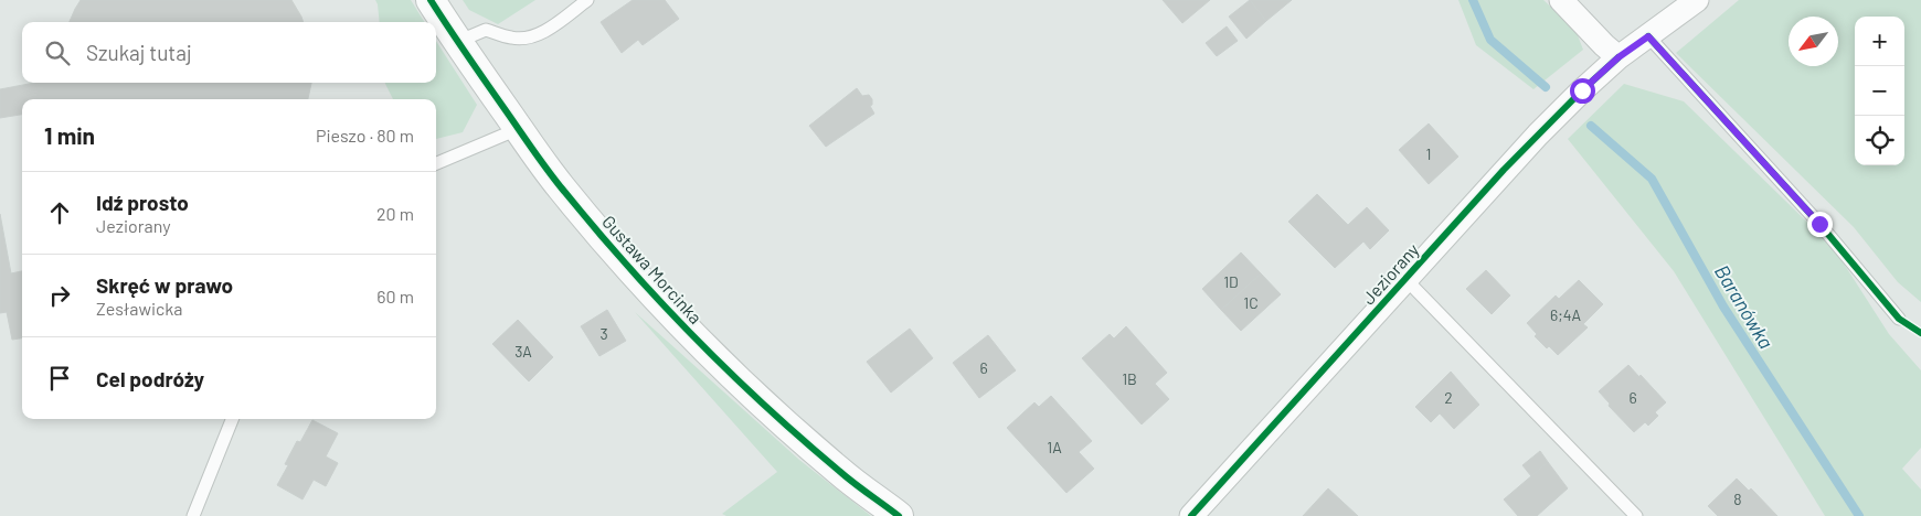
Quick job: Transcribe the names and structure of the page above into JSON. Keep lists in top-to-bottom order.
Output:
{
  "streets": {
    "street": ["Gustawa Morcinka", "Jeziorany"]
  },
  "water": ["Baranówka"],
  "house_numbers": [
    "1",
    "1D",
    "1C",
    "6;4A",
    "3",
    "3A",
    "6",
    "1B",
    "2",
    "6",
    "1A",
    "8"
  ],
  "north": "bottom left",
  "page": {
    "map_buttons": ["+", "−"],
    "search": "Szukaj tutaj",
    "heading": ["1 min", "Pieszo · 80 m"],
    "list": [
      ["Idź prosto", "Jeziorany", "20 m"],
      ["Skręć w prawo", "Zesławicka", "60 m"],
      "Cel podróży"
    ]
  }
}
